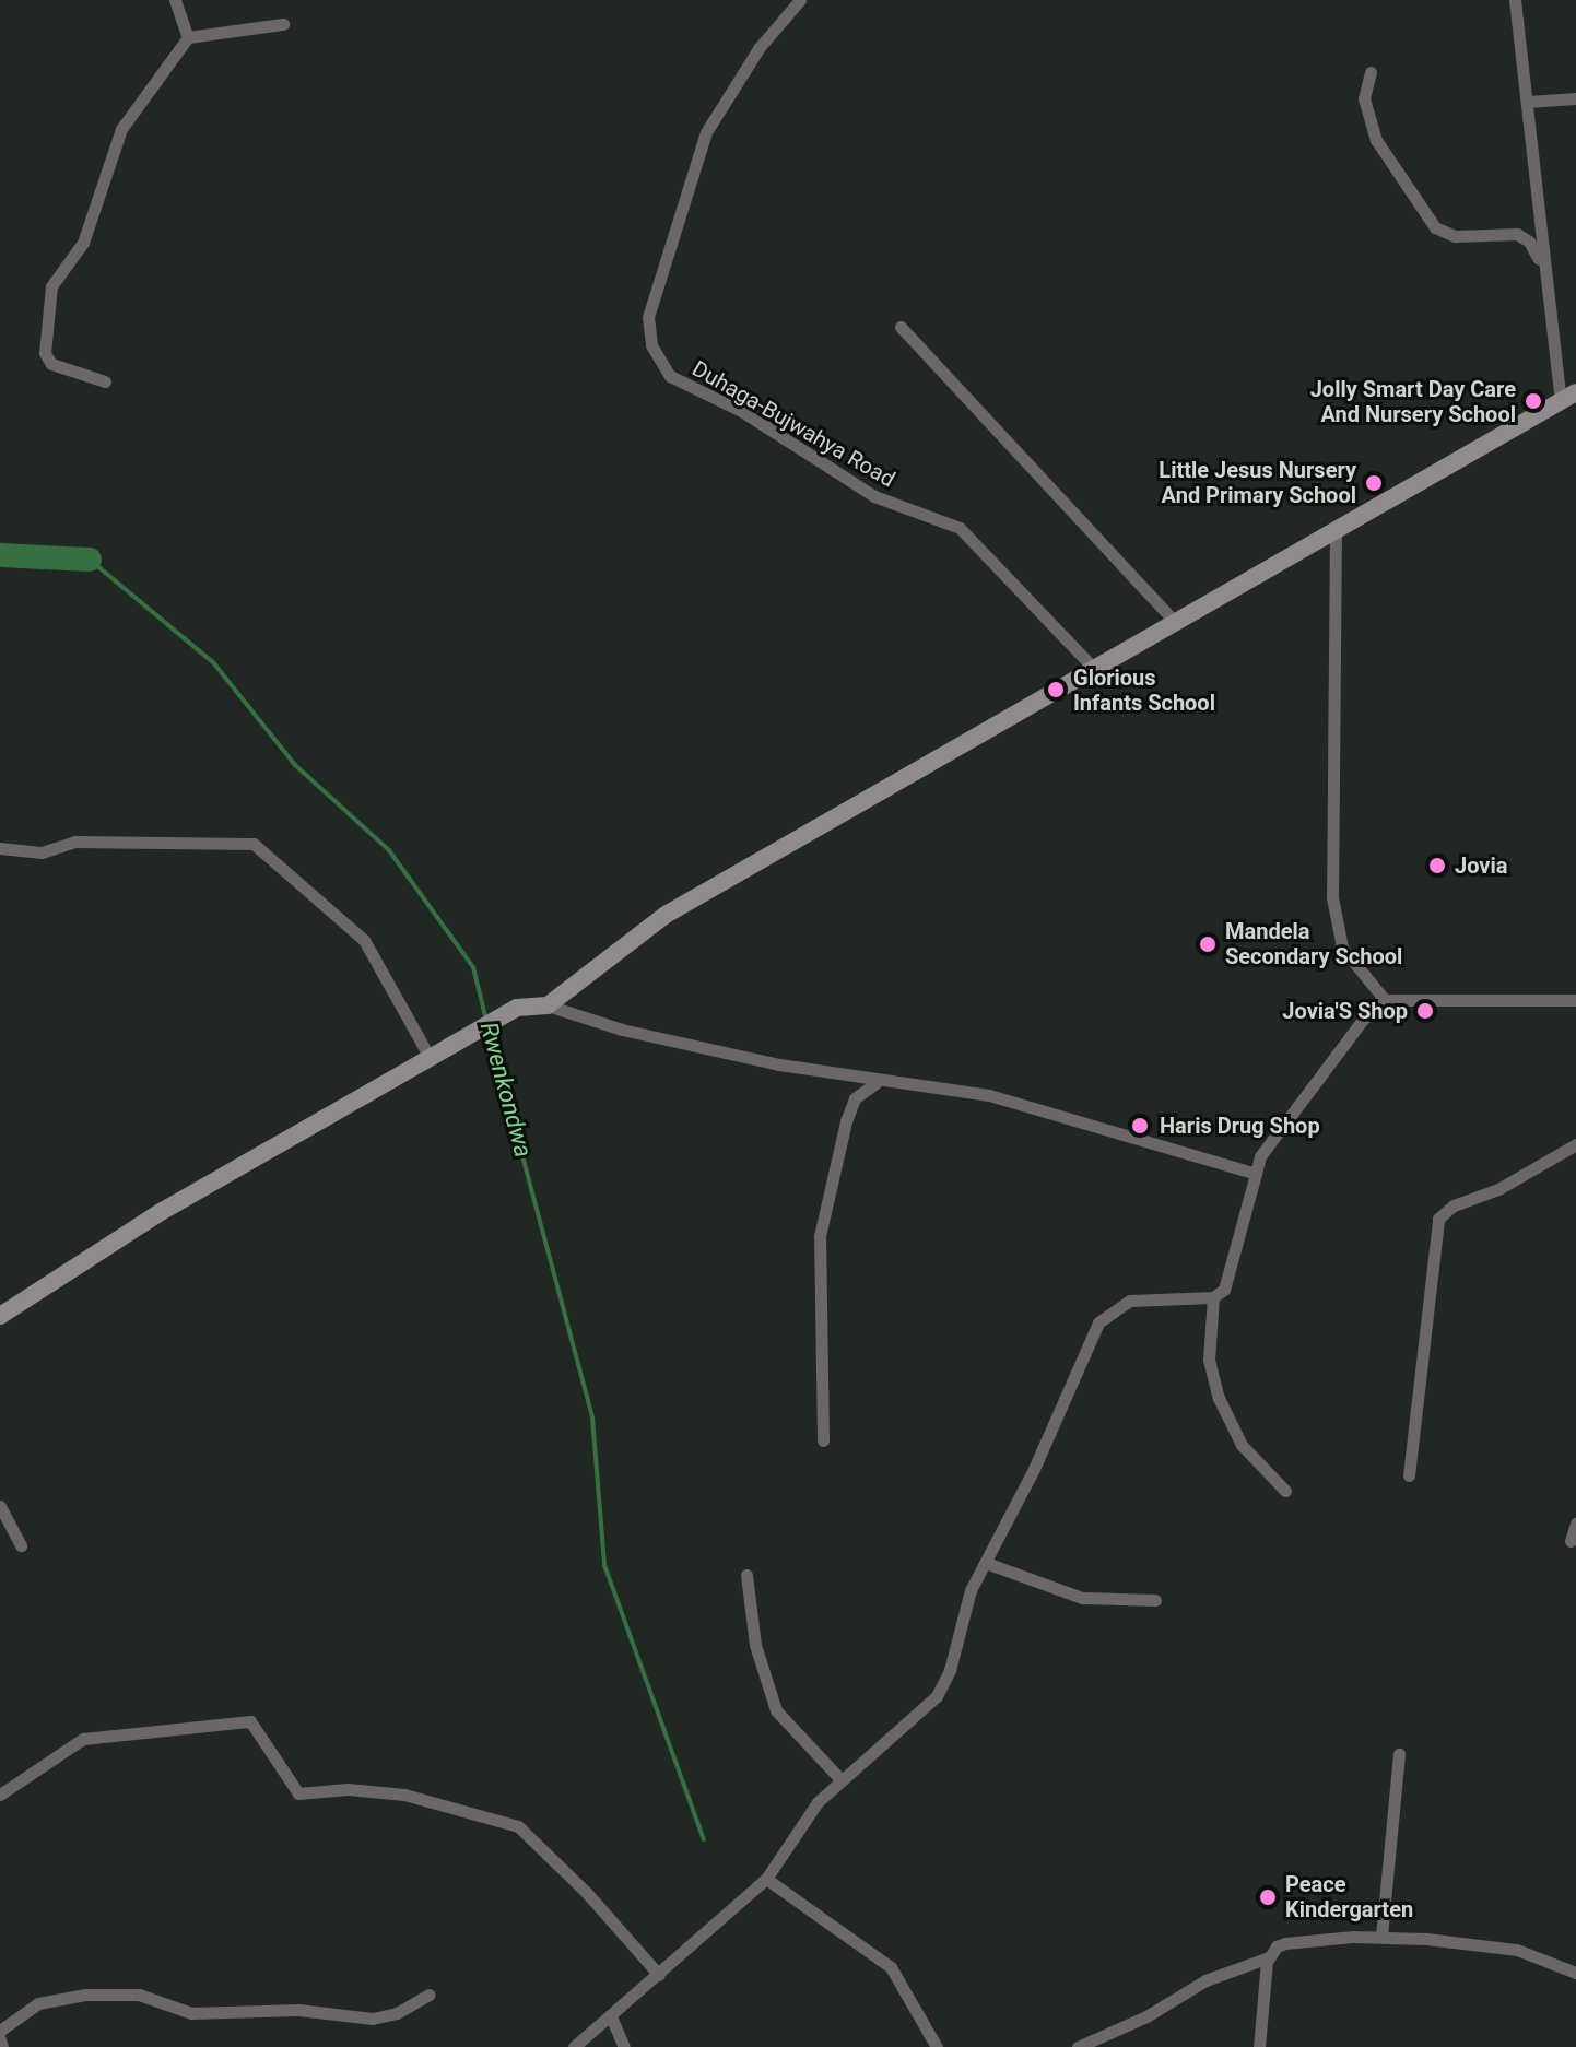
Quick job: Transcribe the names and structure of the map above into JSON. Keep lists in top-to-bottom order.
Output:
{
  "streets": {
    "street": ["Duhaga-Bujwahya Road"]
  },
  "water": ["Rwenkondwa"],
  "places": [
    "Jolly Smart Day Care And Nursery School",
    "Little Jesus Nursery And Primary School",
    "Glorious Infants School",
    "Jovia",
    "Mandela Secondary School",
    "Jovia'S Shop",
    "Haris Drug Shop",
    "Peace Kindergarten"
  ]
}
